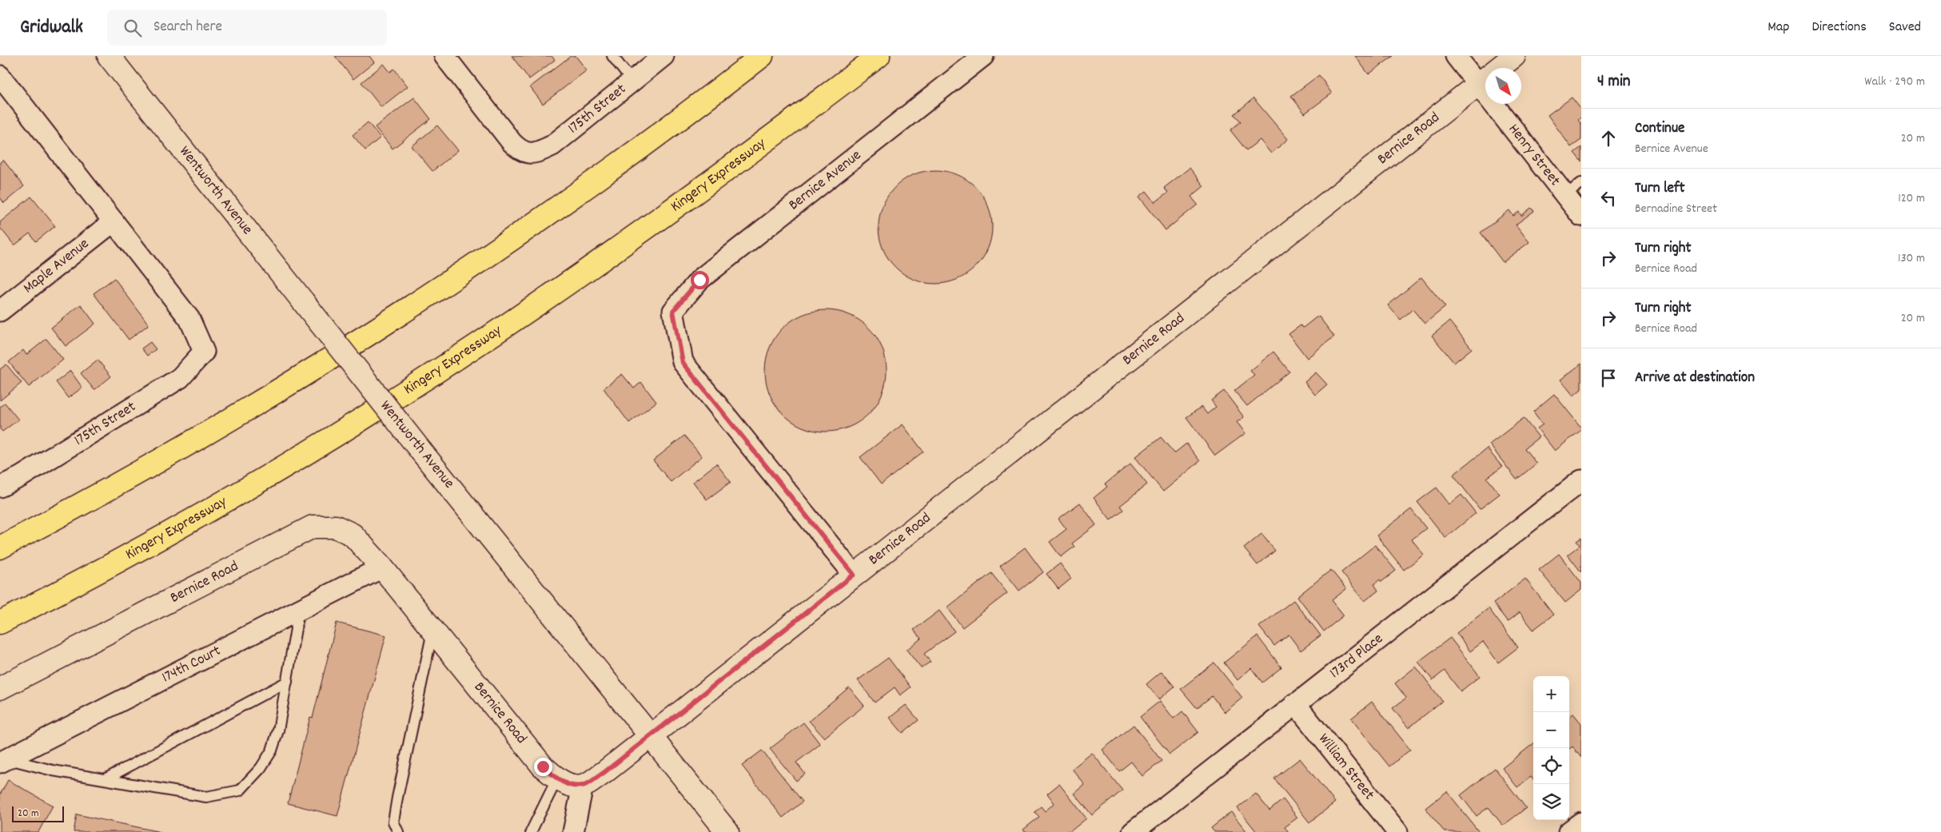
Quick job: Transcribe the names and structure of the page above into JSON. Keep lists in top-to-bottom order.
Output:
{
  "streets": {
    "highway": ["Kingery Expressway"],
    "street": [
      "175th Street",
      "Bernice Road",
      "Henry Street",
      "Bernice Avenue",
      "Wentworth Avenue",
      "Maple Avenue",
      "173rd Place",
      "174th Court",
      "William Street"
    ]
  },
  "crossings": [
    ["175th Street", "Maple Avenue"],
    ["Bernice Road", "Henry Street"],
    ["Bernice Road", "Bernice Avenue"],
    ["Bernice Road", "Wentworth Avenue"],
    ["Bernice Road", "174th Court"],
    ["173rd Place", "William Street"]
  ],
  "scale_bar": "20 m",
  "north": "bottom right",
  "page": {
    "header": "Gridwalk",
    "search": "Search here",
    "nav": ["Map", "Directions", "Saved"],
    "heading": ["4 min", "Walk · 290 m"],
    "list": [
      ["Continue", "Bernice Avenue", "20 m"],
      ["Turn left", "Bernadine Street", "120 m"],
      ["Turn right", "Bernice Road", "130 m"],
      ["Turn right", "Bernice Road", "20 m"],
      "Arrive at destination"
    ],
    "map_buttons": ["+", "−"],
    "scale": "20 m"
  }
}
